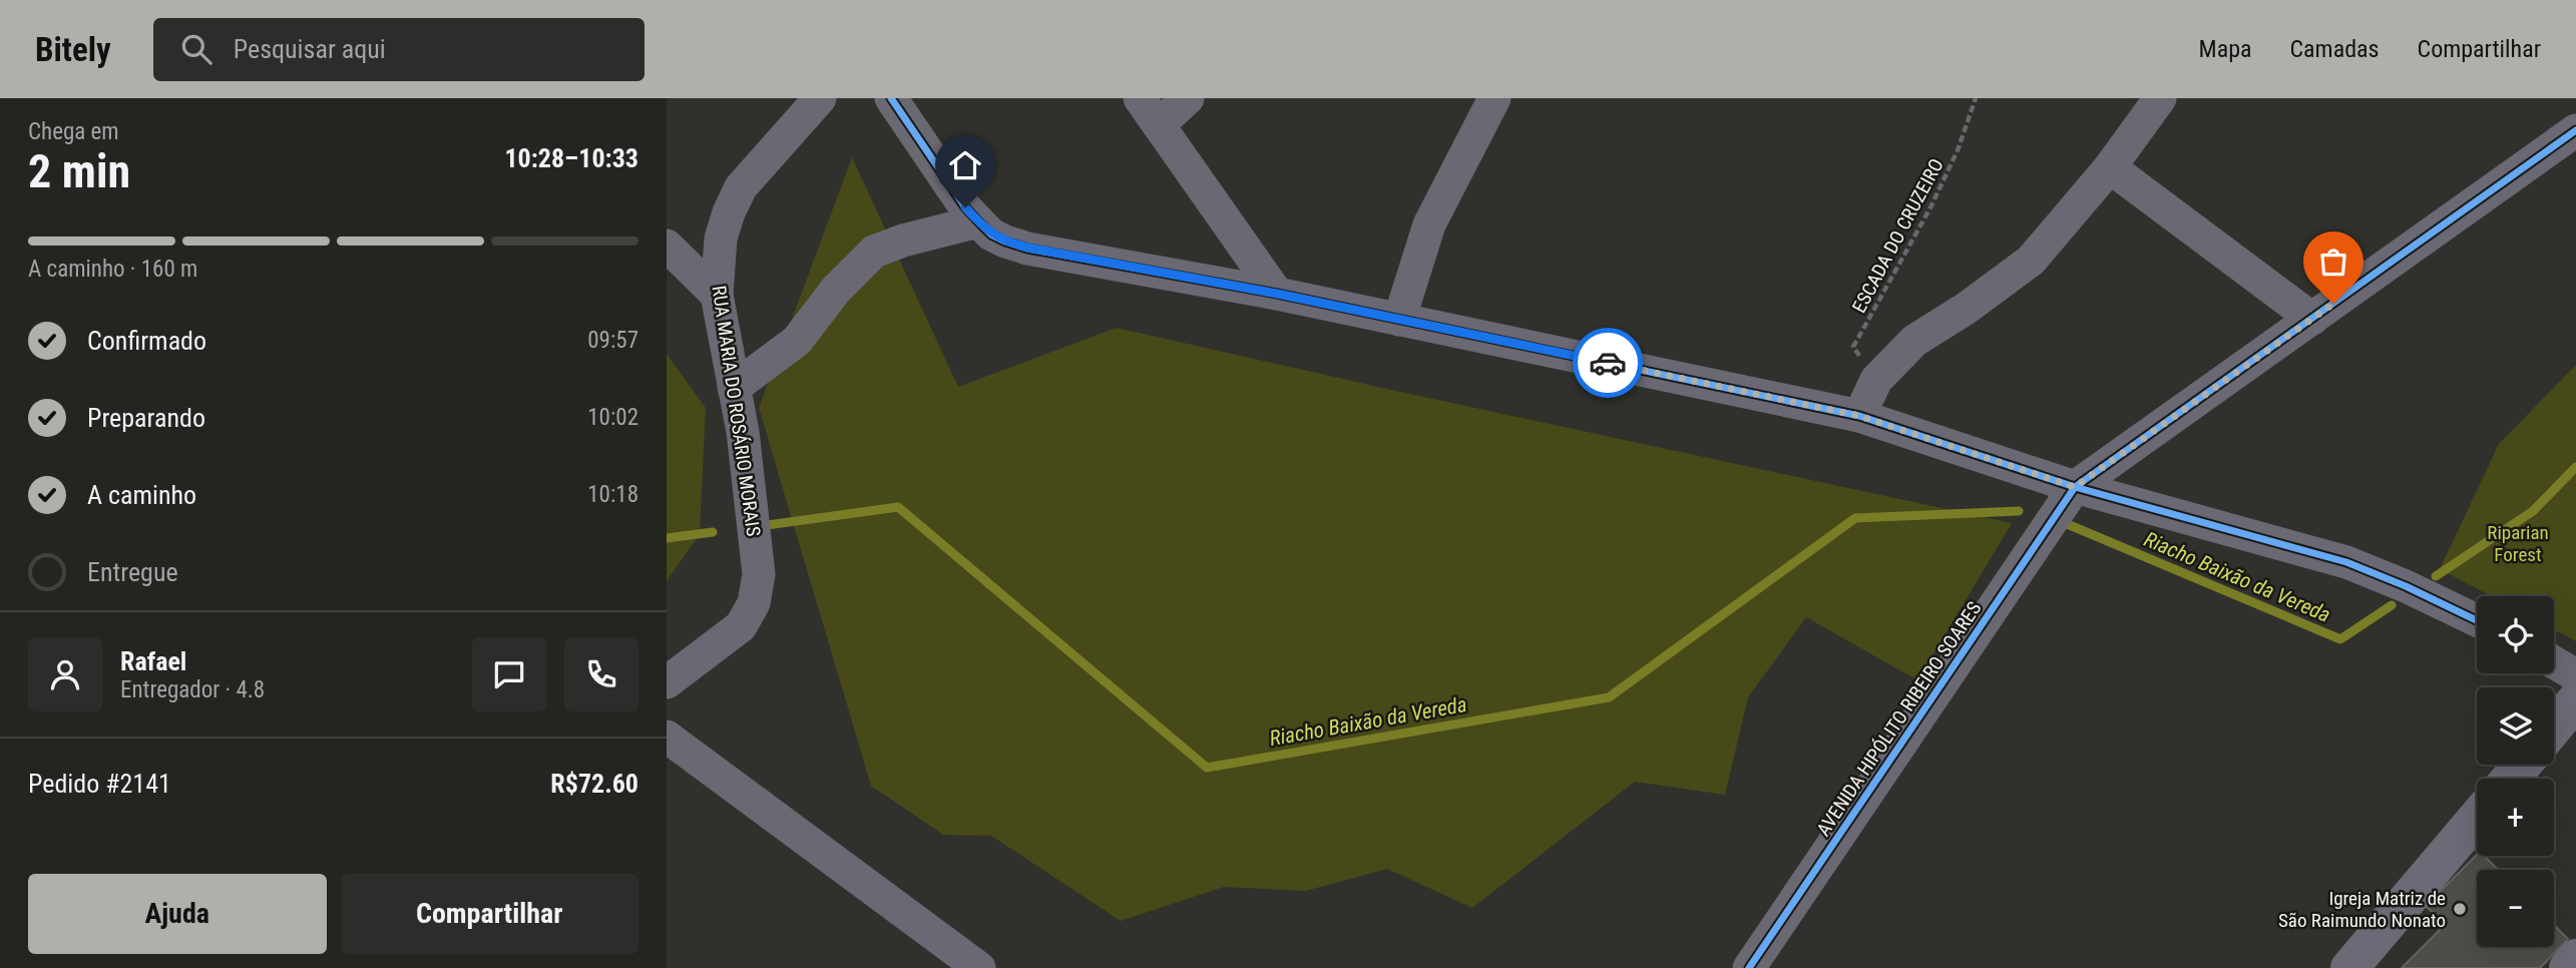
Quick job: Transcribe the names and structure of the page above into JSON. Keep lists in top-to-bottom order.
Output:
{
  "streets": {
    "street": ["RUA MARIA DO ROSÁRIO MORAIS", "AVENIDA HIPÓLITO RIBEIRO SOARES"],
    "path": ["ESCADA DO CRUZEIRO"]
  },
  "water": ["Riacho Baixão da Vereda"],
  "parks": ["Riparian Forest"],
  "places": ["Igreja Matriz de São Raimundo Nonato"],
  "page": {
    "header": "Bitely",
    "search": "Pesquisar aqui",
    "nav": ["Mapa", "Camadas", "Compartilhar"],
    "heading": ["2 min", "Chega em", "10:28–10:33"],
    "panel": [
      "Rafael",
      "Entregador · 4.8",
      "Pedido #2141",
      "R$72.60"
    ],
    "bar": "A caminho · 160 m",
    "list": [
      ["Confirmado", "09:57"],
      ["Preparando", "10:02"],
      ["A caminho", "10:18"],
      "Entregue"
    ],
    "map_buttons": ["+", "−"],
    "buttons": ["Ajuda", "Compartilhar"]
  }
}
